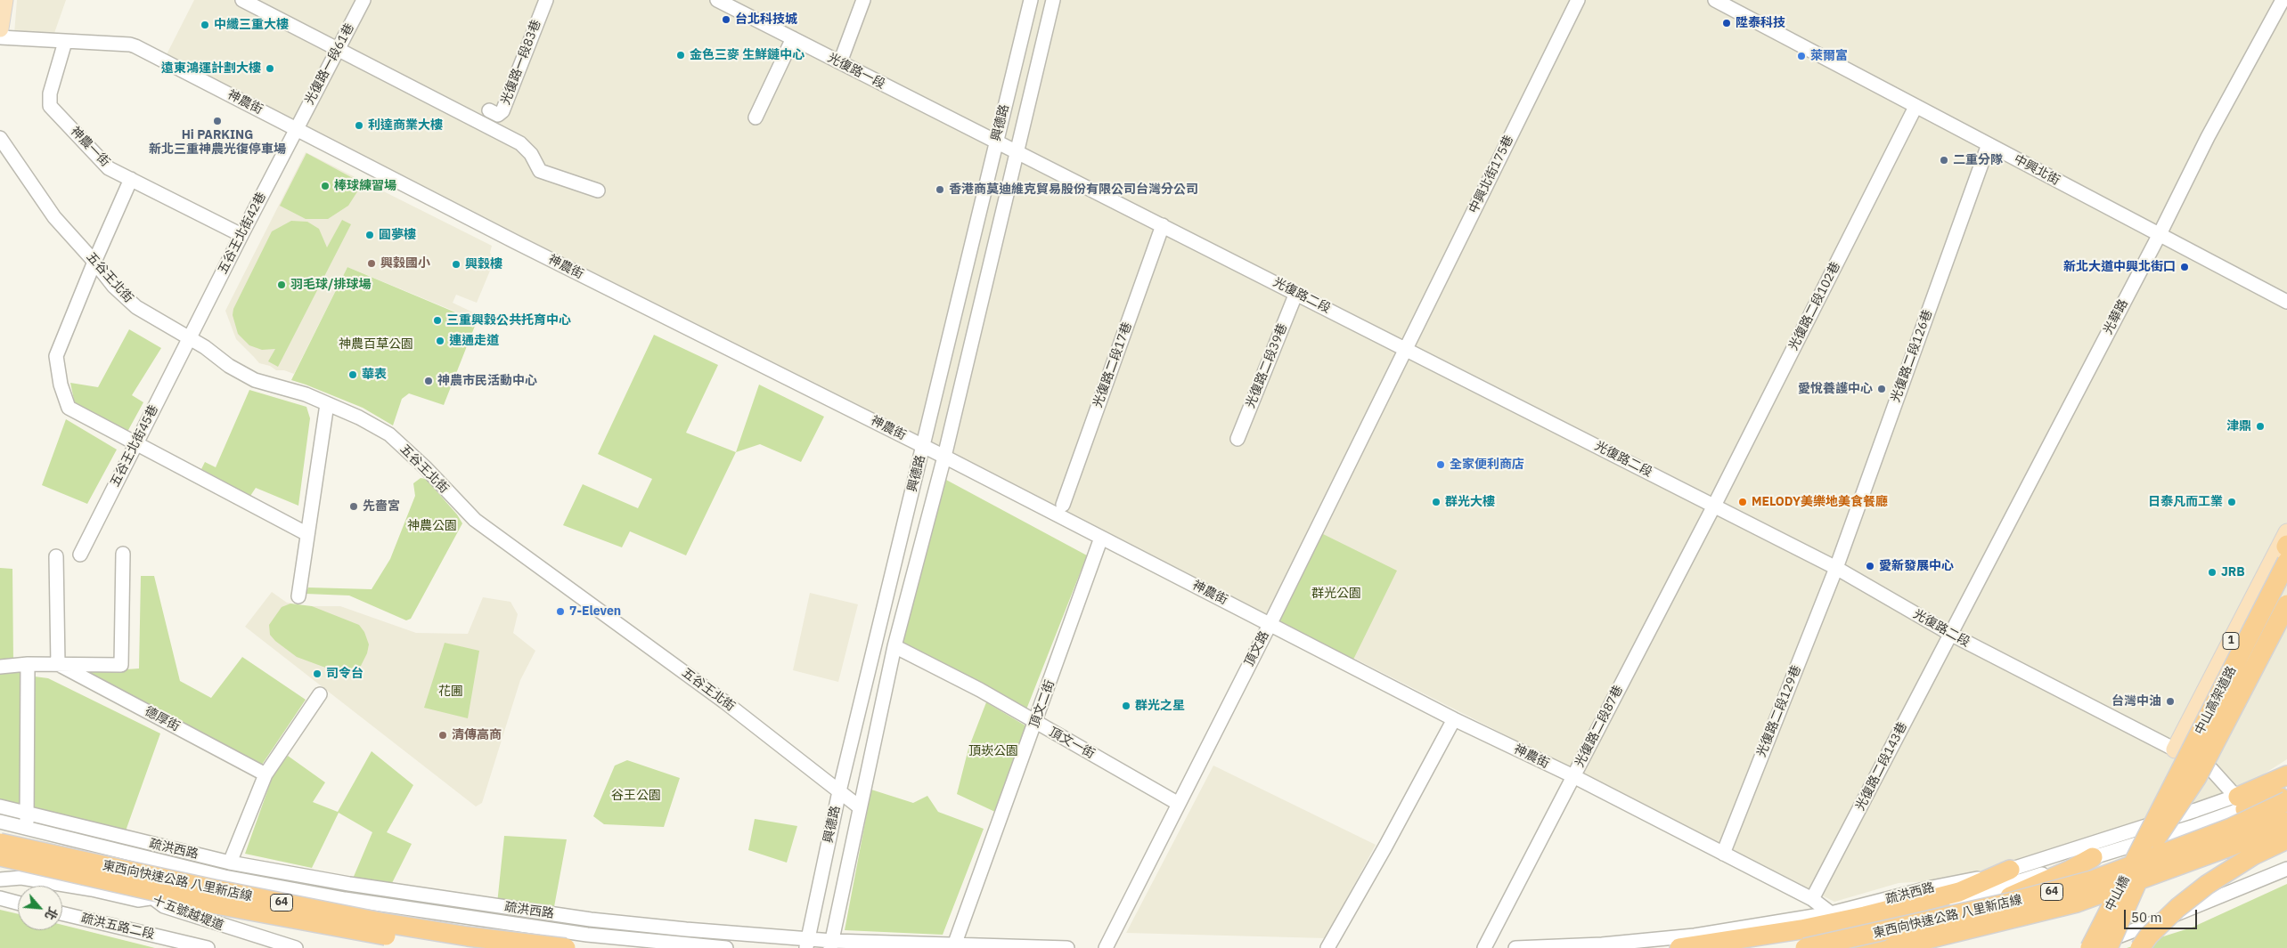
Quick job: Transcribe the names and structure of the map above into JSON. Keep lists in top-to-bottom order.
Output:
{
  "streets": {
    "highway": [
      "1",
      "中山高架道路",
      "東西向快速公路 八里新店線",
      "64",
      "中山橋"
    ],
    "street": [
      "光復路一段83巷",
      "光復路一段61巷",
      "光復路一段",
      "神農街",
      "興德路",
      "神農一街",
      "中興北街",
      "中興北街175巷",
      "五谷王北街42巷",
      "五谷王北街",
      "光復路二段",
      "光復路二段102巷",
      "光華路",
      "光復路二段126巷",
      "光復路二段17巷",
      "光復路二段39巷",
      "五谷王北街45巷",
      "頂文路",
      "頂文二街",
      "光復路二段129巷",
      "德厚街",
      "光復路二段87巷",
      "頂文一街",
      "光復路二段143巷",
      "疏洪西路",
      "十五號越堤道",
      "疏洪五路二段"
    ]
  },
  "crossings": [
    ["光復路一段61巷", "神農街"],
    ["光復路一段61巷", "五谷王北街42巷"],
    ["光復路一段", "興德路"],
    ["光復路一段", "光復路二段"],
    ["神農街", "興德路"],
    ["神農街", "神農一街"],
    ["神農街", "五谷王北街42巷"],
    ["神農街", "頂文路"],
    ["神農街", "頂文二街"],
    ["神農街", "光復路二段129巷"],
    ["神農街", "光復路二段87巷"],
    ["神農街", "光復路二段143巷"],
    ["神農街", "疏洪西路"],
    ["興德路", "五谷王北街"],
    ["興德路", "光復路二段"],
    ["興德路", "頂文一街"],
    ["興德路", "疏洪西路"],
    ["神農一街", "五谷王北街42巷"],
    ["中興北街", "光復路二段102巷"],
    ["中興北街", "光華路"],
    ["中興北街", "光復路二段126巷"],
    ["中興北街175巷", "光復路二段"],
    ["中興北街175巷", "頂文路"],
    ["五谷王北街42巷", "五谷王北街"],
    ["五谷王北街42巷", "五谷王北街45巷"],
    ["五谷王北街", "五谷王北街45巷"],
    ["光復路二段", "光復路二段102巷"],
    ["光復路二段", "光華路"],
    ["光復路二段", "光復路二段126巷"],
    ["光復路二段", "光復路二段17巷"],
    ["光復路二段", "光復路二段39巷"],
    ["光復路二段", "1"],
    ["光復路二段", "頂文路"],
    ["光復路二段", "光復路二段129巷"],
    ["光復路二段", "光復路二段87巷"],
    ["光復路二段", "光復路二段143巷"],
    ["光復路二段", "疏洪西路"],
    ["光復路二段102巷", "光復路二段87巷"],
    ["光華路", "光復路二段143巷"],
    ["光復路二段126巷", "光復路二段129巷"],
    ["頂文路", "頂文一街"],
    ["中山高架道路", "中山橋"],
    ["頂文二街", "頂文一街"],
    ["頂文二街", "疏洪西路"]
  ],
  "parks": [
    "神農百草公園",
    "神農公園",
    "群光公園",
    "花圃",
    "頂崁公園",
    "谷王公園"
  ],
  "places": [
    "台北科技城",
    "陞泰科技",
    "中纖三重大樓",
    "金色三麥 生鮮鏈中心",
    "萊爾富",
    "遠東鴻運計劃大樓",
    "Hi PARKING 新北三重神農光復停車場",
    "利達商業大樓",
    "二重分隊",
    "棒球練習場",
    "香港商莫迪維克貿易股份有限公司台灣分公司",
    "圓夢樓",
    "興穀國小",
    "興穀樓",
    "新北大道中興北街口",
    "羽毛球/排球場",
    "三重興穀公共托育中心",
    "連通走道",
    "華表",
    "神農市民活動中心",
    "愛悅養護中心",
    "津鼎",
    "全家便利商店",
    "群光大樓",
    "MELODY美樂地美食餐廳",
    "日泰凡而工業",
    "先嗇宮",
    "愛新發展中心",
    "JRB",
    "7-Eleven",
    "司令台",
    "台灣中油",
    "群光之星",
    "清傳高商"
  ],
  "scale_bar": "50 m",
  "north": "bottom right"
}
